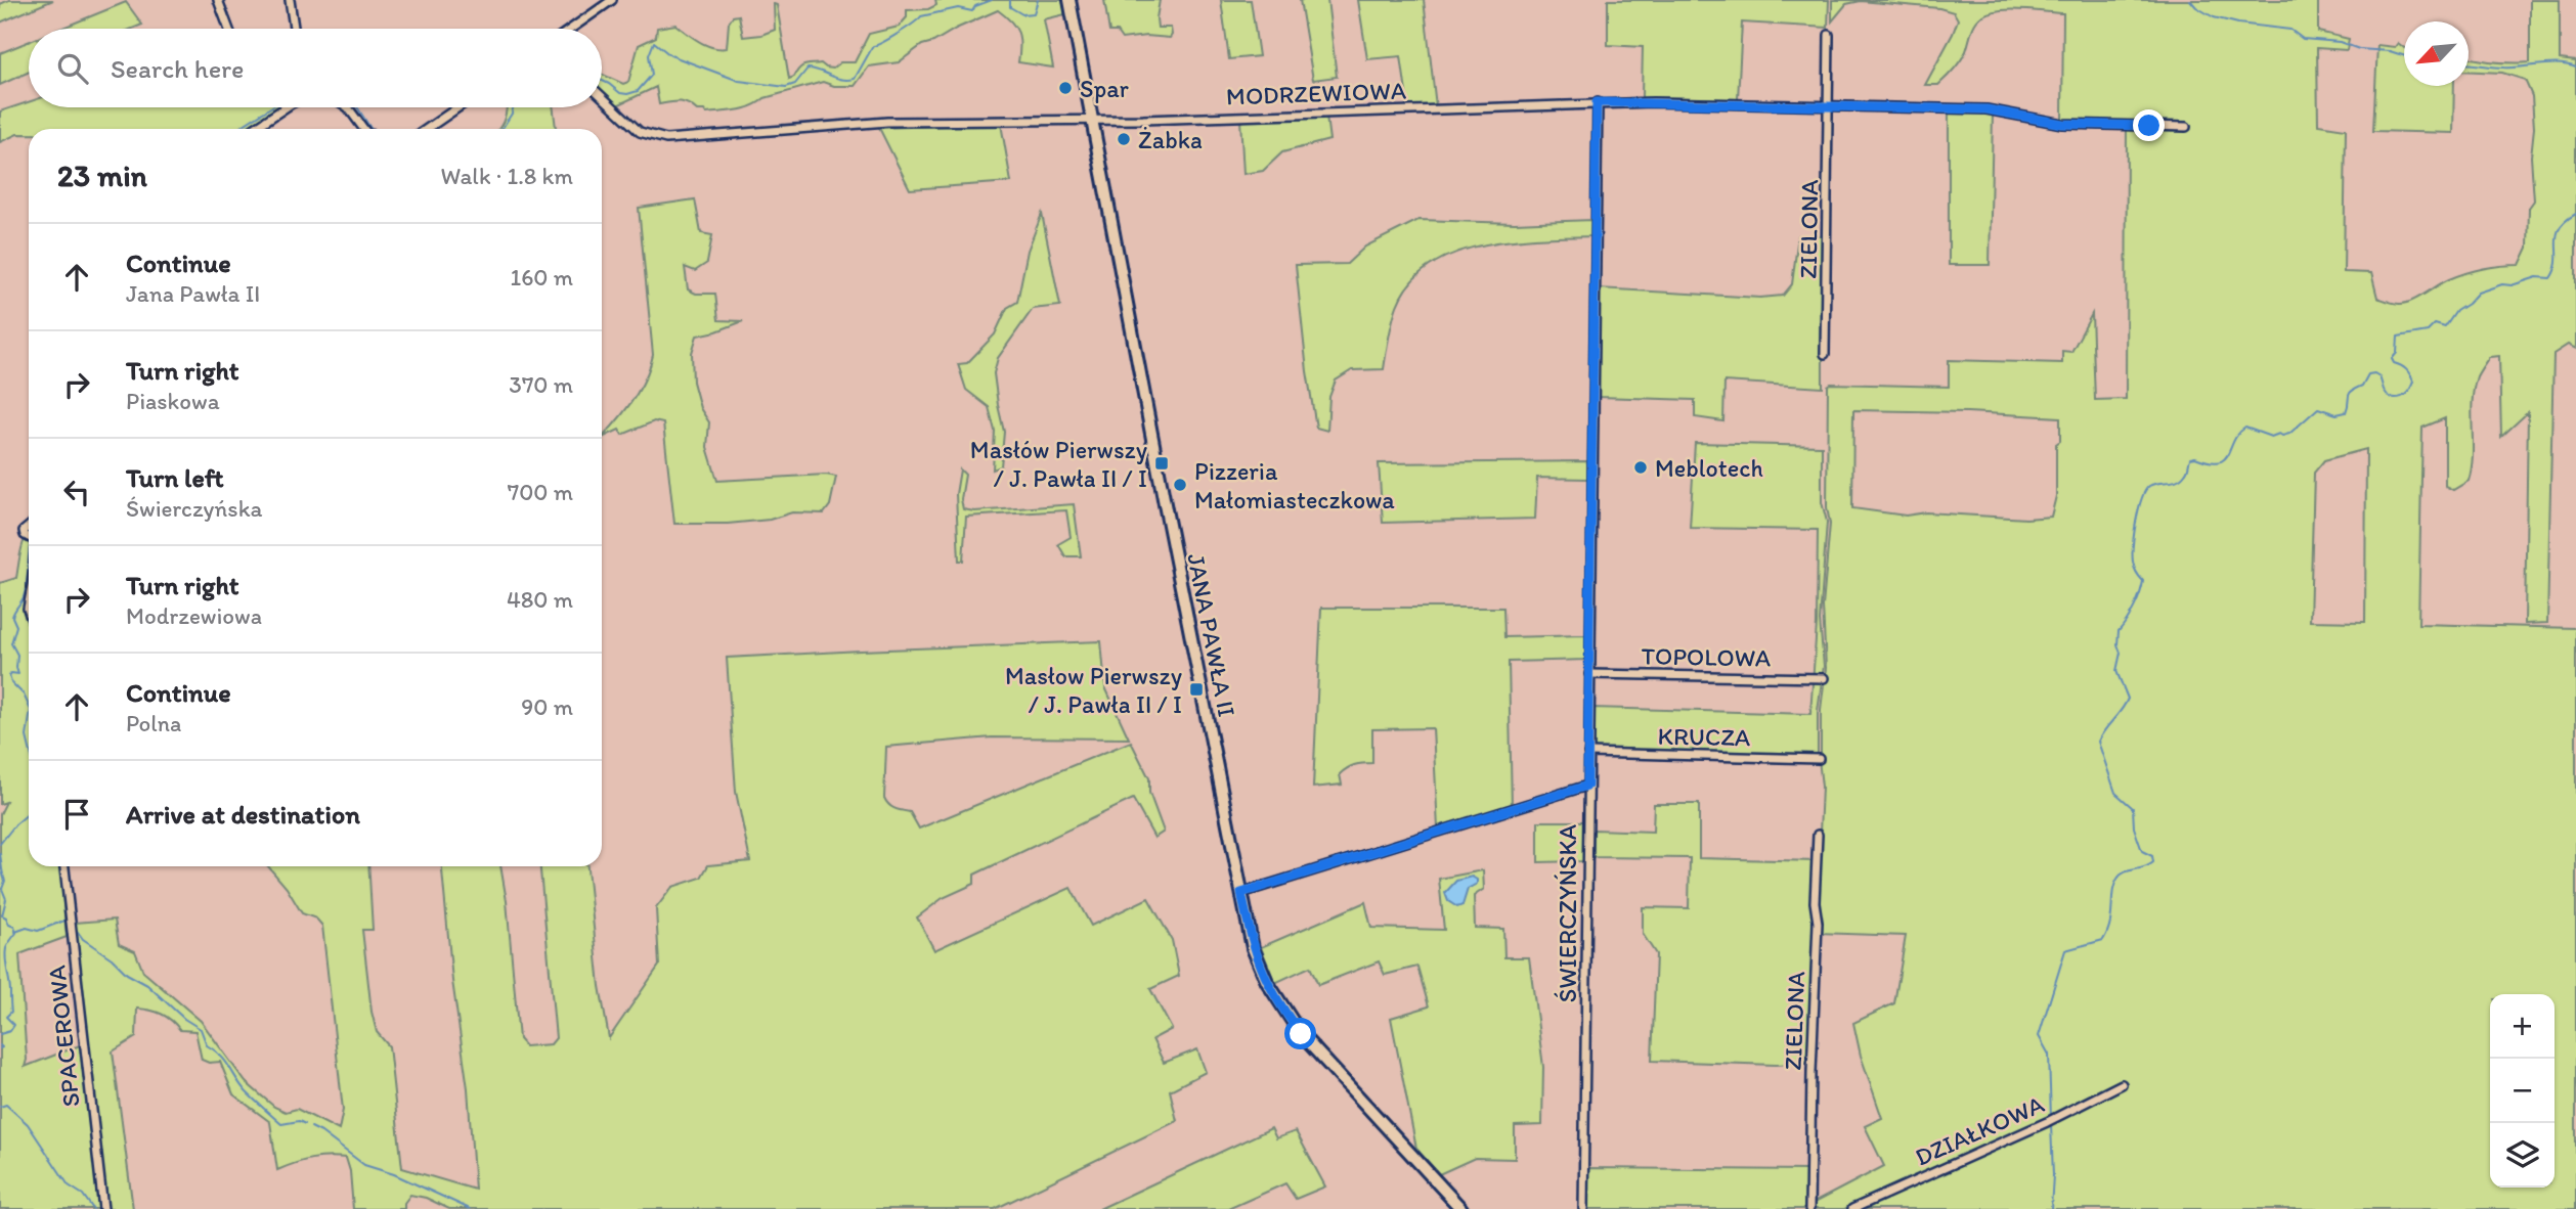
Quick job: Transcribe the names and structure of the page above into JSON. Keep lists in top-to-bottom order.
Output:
{
  "streets": {
    "main road": ["JANA PAWŁA II"],
    "street": [
      "MODRZEWIOWA",
      "ZIELONA",
      "TOPOLOWA",
      "KRUCZA",
      "ŚWIERCZYŃSKA",
      "SPACEROWA",
      "DZIAŁKOWA"
    ]
  },
  "crossings": [
    ["MODRZEWIOWA", "ZIELONA"],
    ["MODRZEWIOWA", "JANA PAWŁA II"],
    ["MODRZEWIOWA", "ŚWIERCZYŃSKA"],
    ["TOPOLOWA", "ŚWIERCZYŃSKA"],
    ["KRUCZA", "ŚWIERCZYŃSKA"]
  ],
  "places": {
    "other": [
      "Spar",
      "Żabka",
      "Meblotech",
      "Pizzeria Małomiasteczkowa"
    ],
    "transit": ["Masłów Pierwszy / J. Pawła II / I", "Masłow Pierwszy / J. Pawła II / I"]
  },
  "north": "bottom left",
  "page": {
    "search": "Search here",
    "heading": ["23 min", "Walk · 1.8 km"],
    "list": [
      ["Continue", "Jana Pawła II", "160 m"],
      ["Turn right", "Piaskowa", "370 m"],
      ["Turn left", "Świerczyńska", "700 m"],
      ["Turn right", "Modrzewiowa", "480 m"],
      ["Continue", "Polna", "90 m"],
      "Arrive at destination"
    ],
    "map_buttons": ["+", "−"]
  }
}
